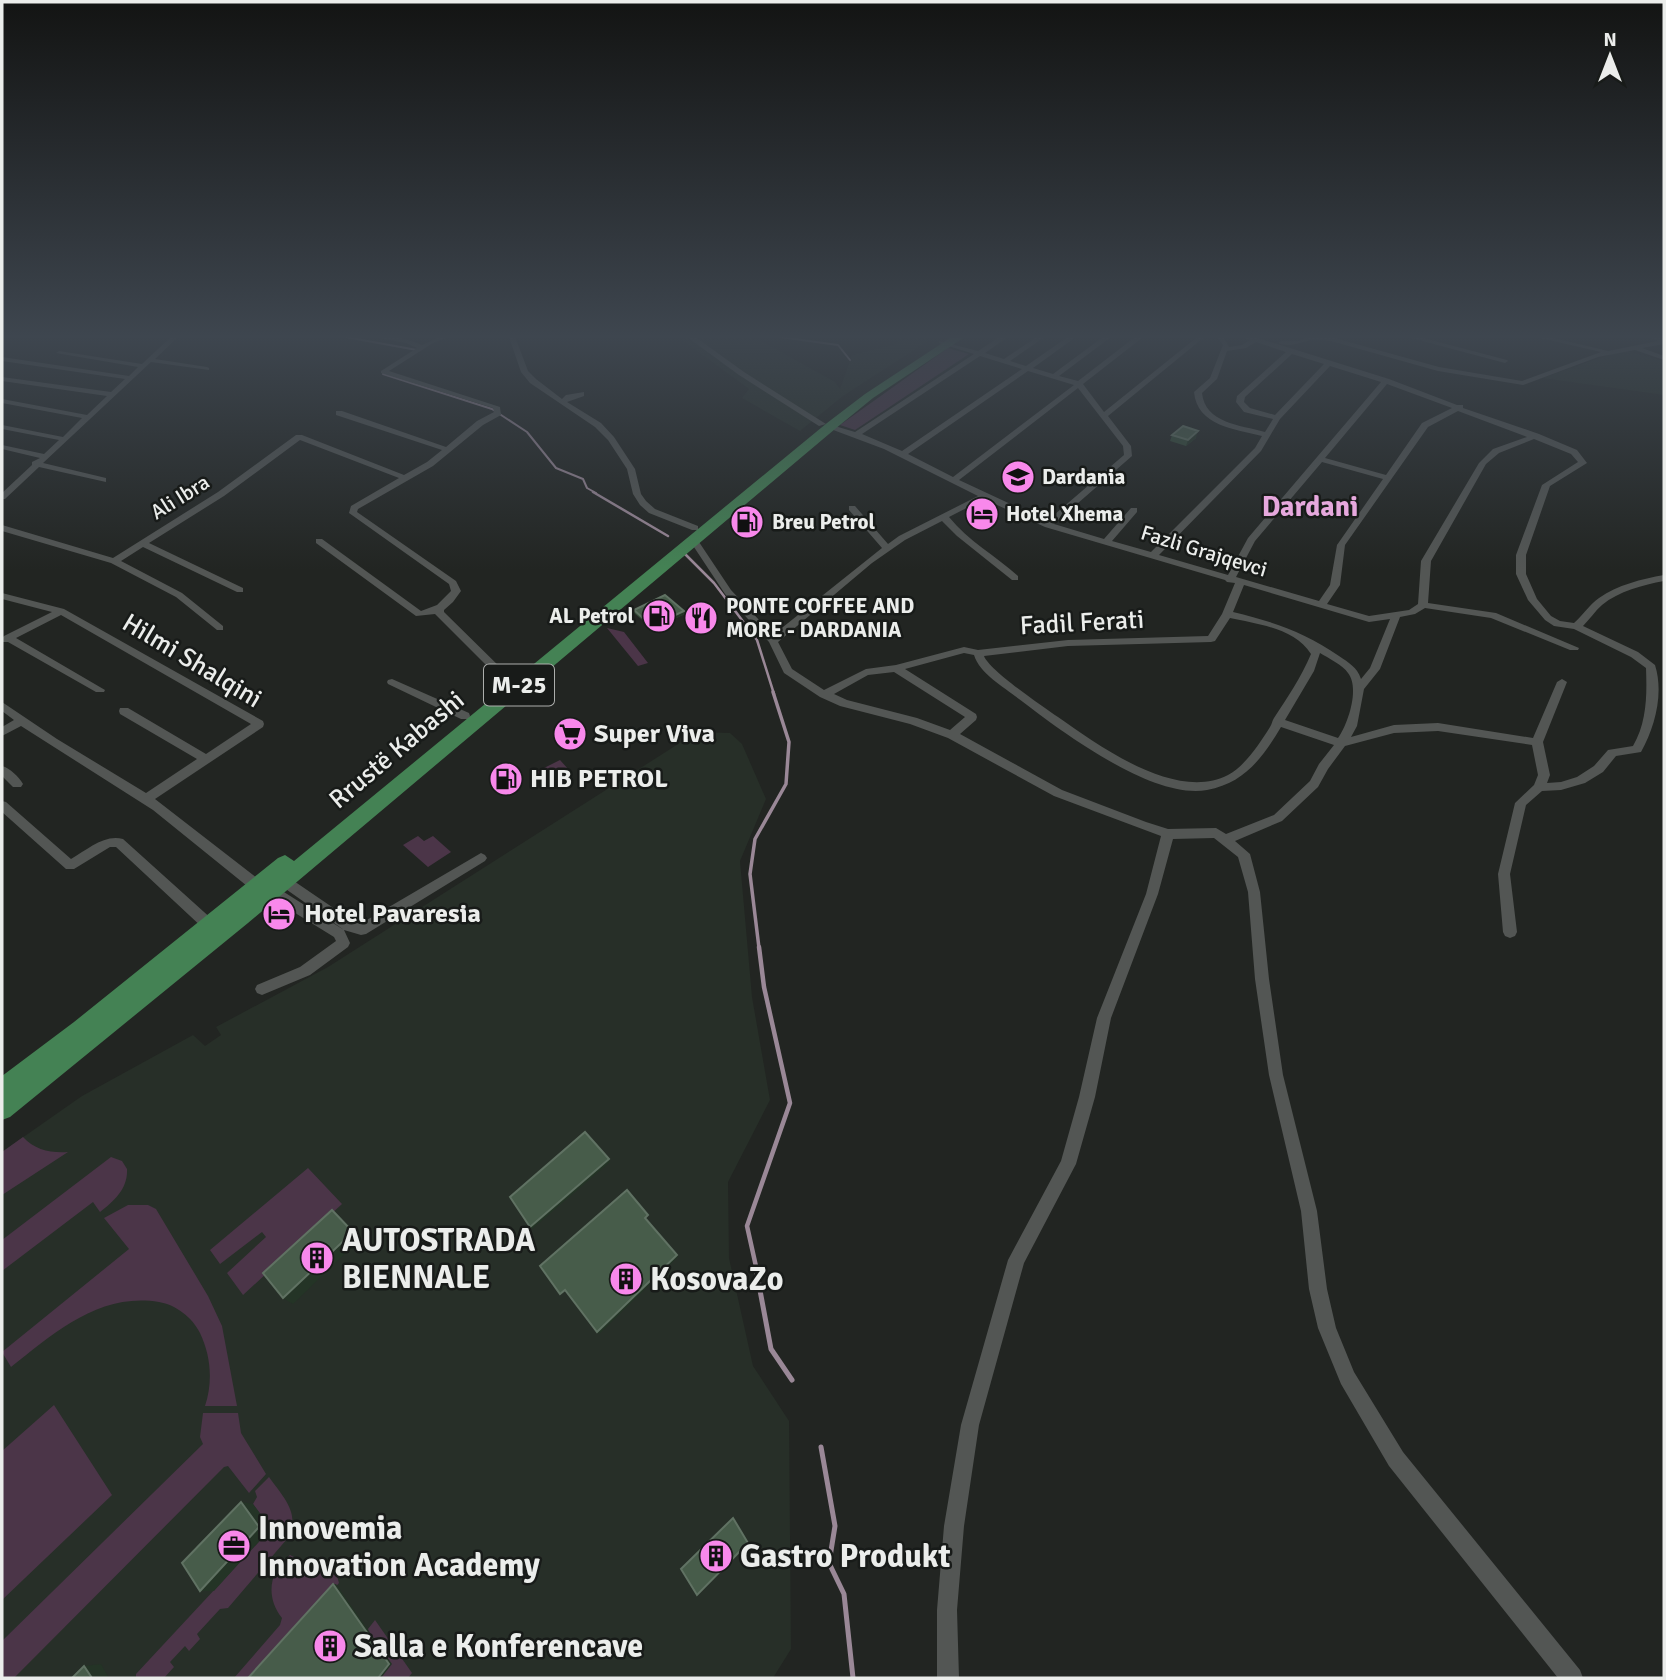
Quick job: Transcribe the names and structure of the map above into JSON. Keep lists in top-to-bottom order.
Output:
{
  "streets": {
    "main road": ["M-25", "Rrustë Kabashi"],
    "street": [
      "Ali Ibra",
      "Fazli Grajqevci",
      "Fadil Ferati",
      "Hilmi Shalqini"
    ]
  },
  "crossings": [
    ["Fazli Grajqevci", "Fadil Ferati"],
    ["Fazli Grajqevci", "Rrustë Kabashi"]
  ],
  "districts": ["Dardani"],
  "places": {
    "school or university": ["Dardania"],
    "hotel": ["Hotel Xhema", "Hotel Pavaresia"],
    "fuel station": ["Breu Petrol", "AL Petrol", "HIB PETROL"],
    "restaurant": ["PONTE COFFEE AND MORE - DARDANIA"],
    "supermarket": ["Super Viva"],
    "building": [
      "AUTOSTRADA BIENNALE",
      "KosovaZo",
      "Gastro Produkt",
      "Salla e Konferencave"
    ],
    "office": ["Innovemia Innovation Academy"]
  },
  "north": "top"
}
